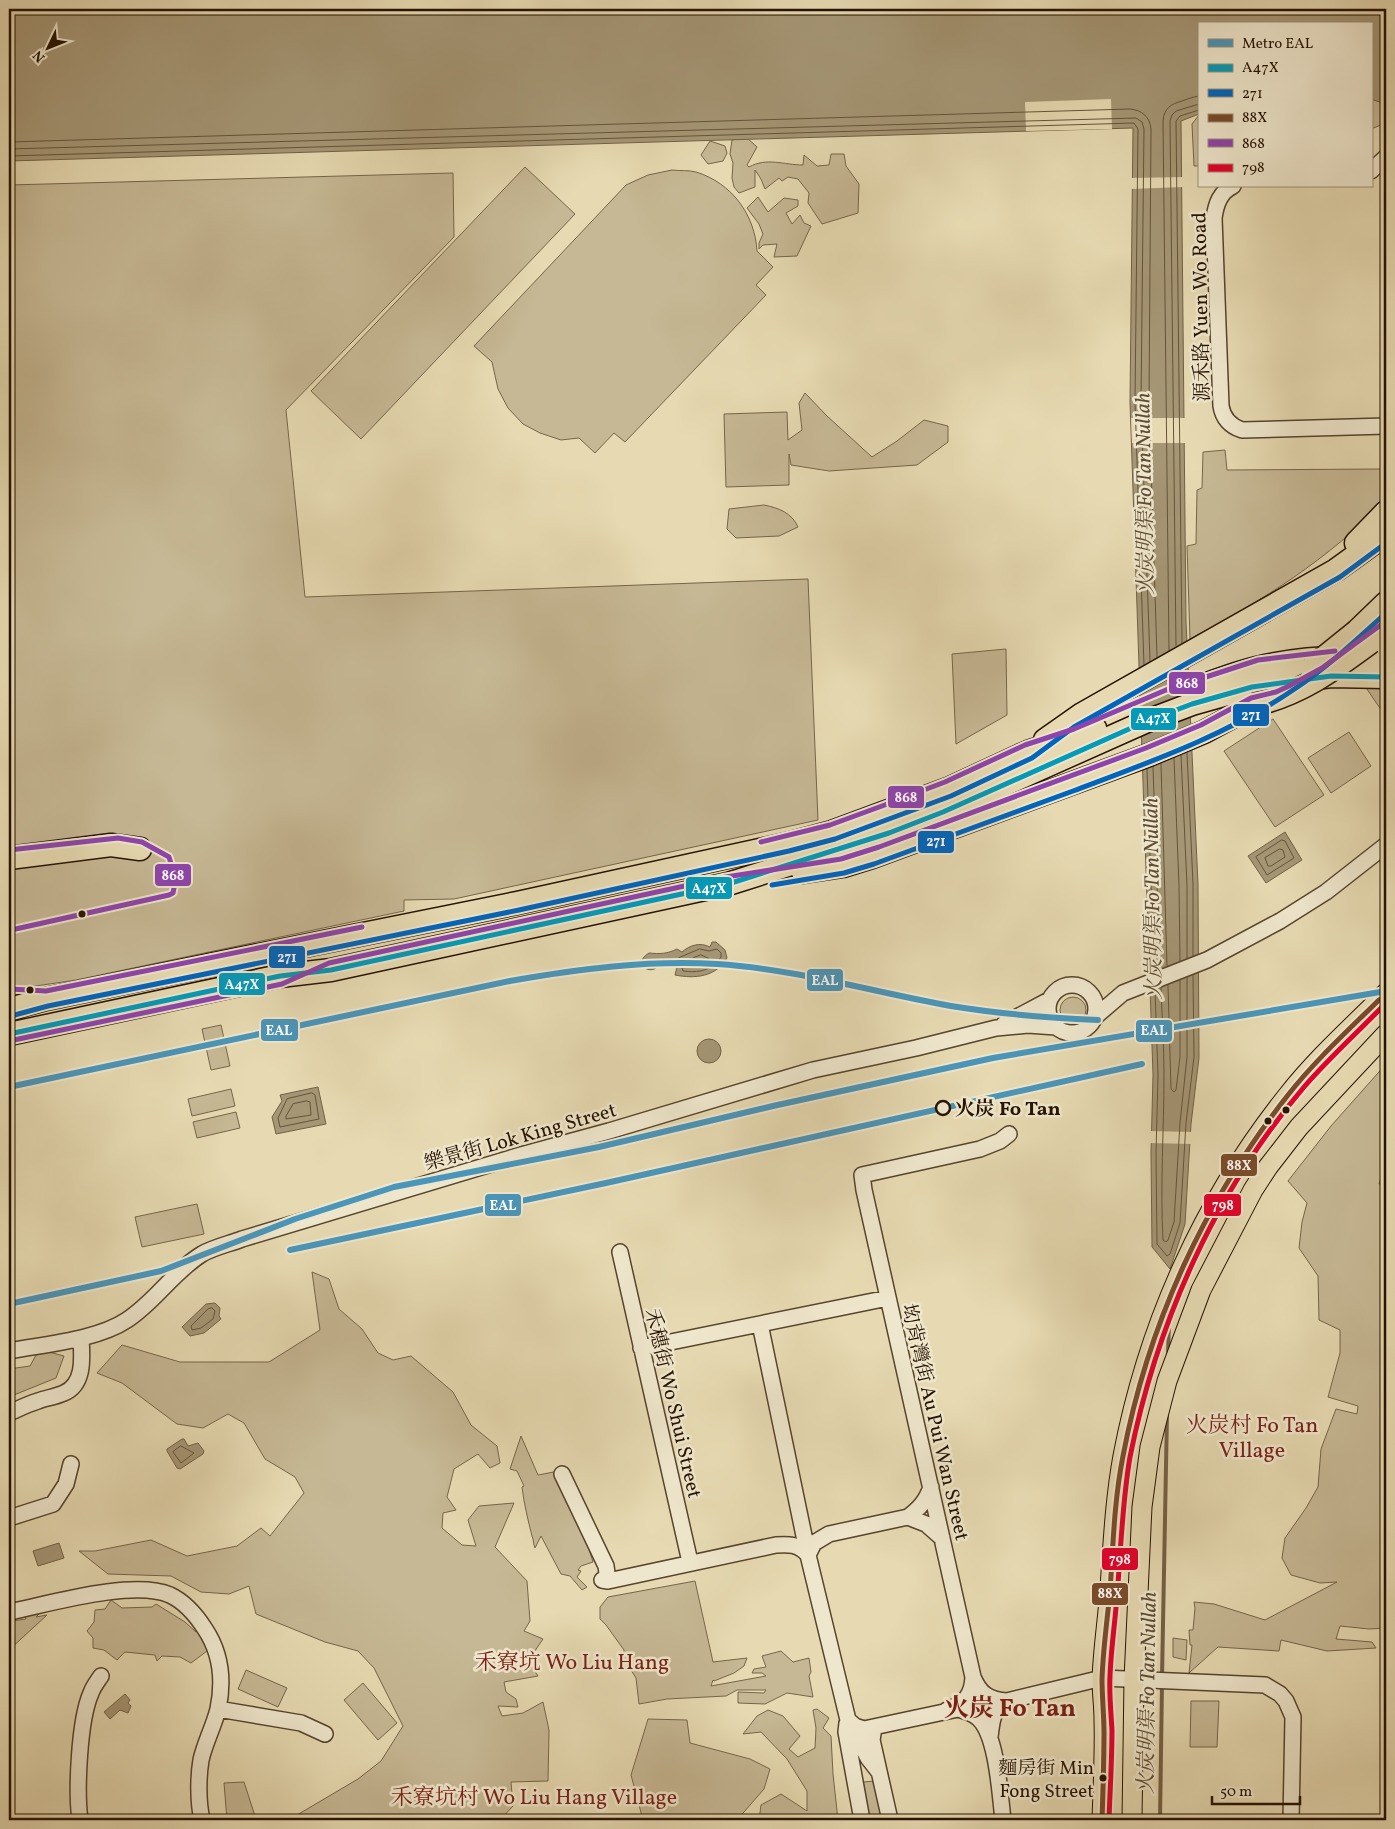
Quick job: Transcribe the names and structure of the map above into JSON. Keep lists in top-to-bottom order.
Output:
{
  "streets": {
    "street": [
      "源禾路 Yuen Wo Road",
      "樂景街 Lok King Street",
      "禾穗街 Wo Shui Street",
      "㘭背灣街 Au Pui Wan Street"
    ]
  },
  "districts": [
    "火炭村 Fo Tan Village",
    "禾寮坑 Wo Liu Hang",
    "火炭 Fo Tan",
    "禾寮坑村 Wo Liu Hang Village"
  ],
  "water": ["火炭明渠 Fo Tan Nullah"],
  "places": ["火炭 Fo Tan", "麵房街 Min Fong Street"],
  "lines": [
    "transit line 271",
    "transit line 868",
    "transit line A47X",
    "metro line EAL",
    "transit line 88X",
    "transit line 798"
  ],
  "legend": [
    "Metro EAL",
    "A47X",
    "271",
    "88X",
    "868",
    "798"
  ],
  "scale_bar": "50 m",
  "north": "bottom left"
}
